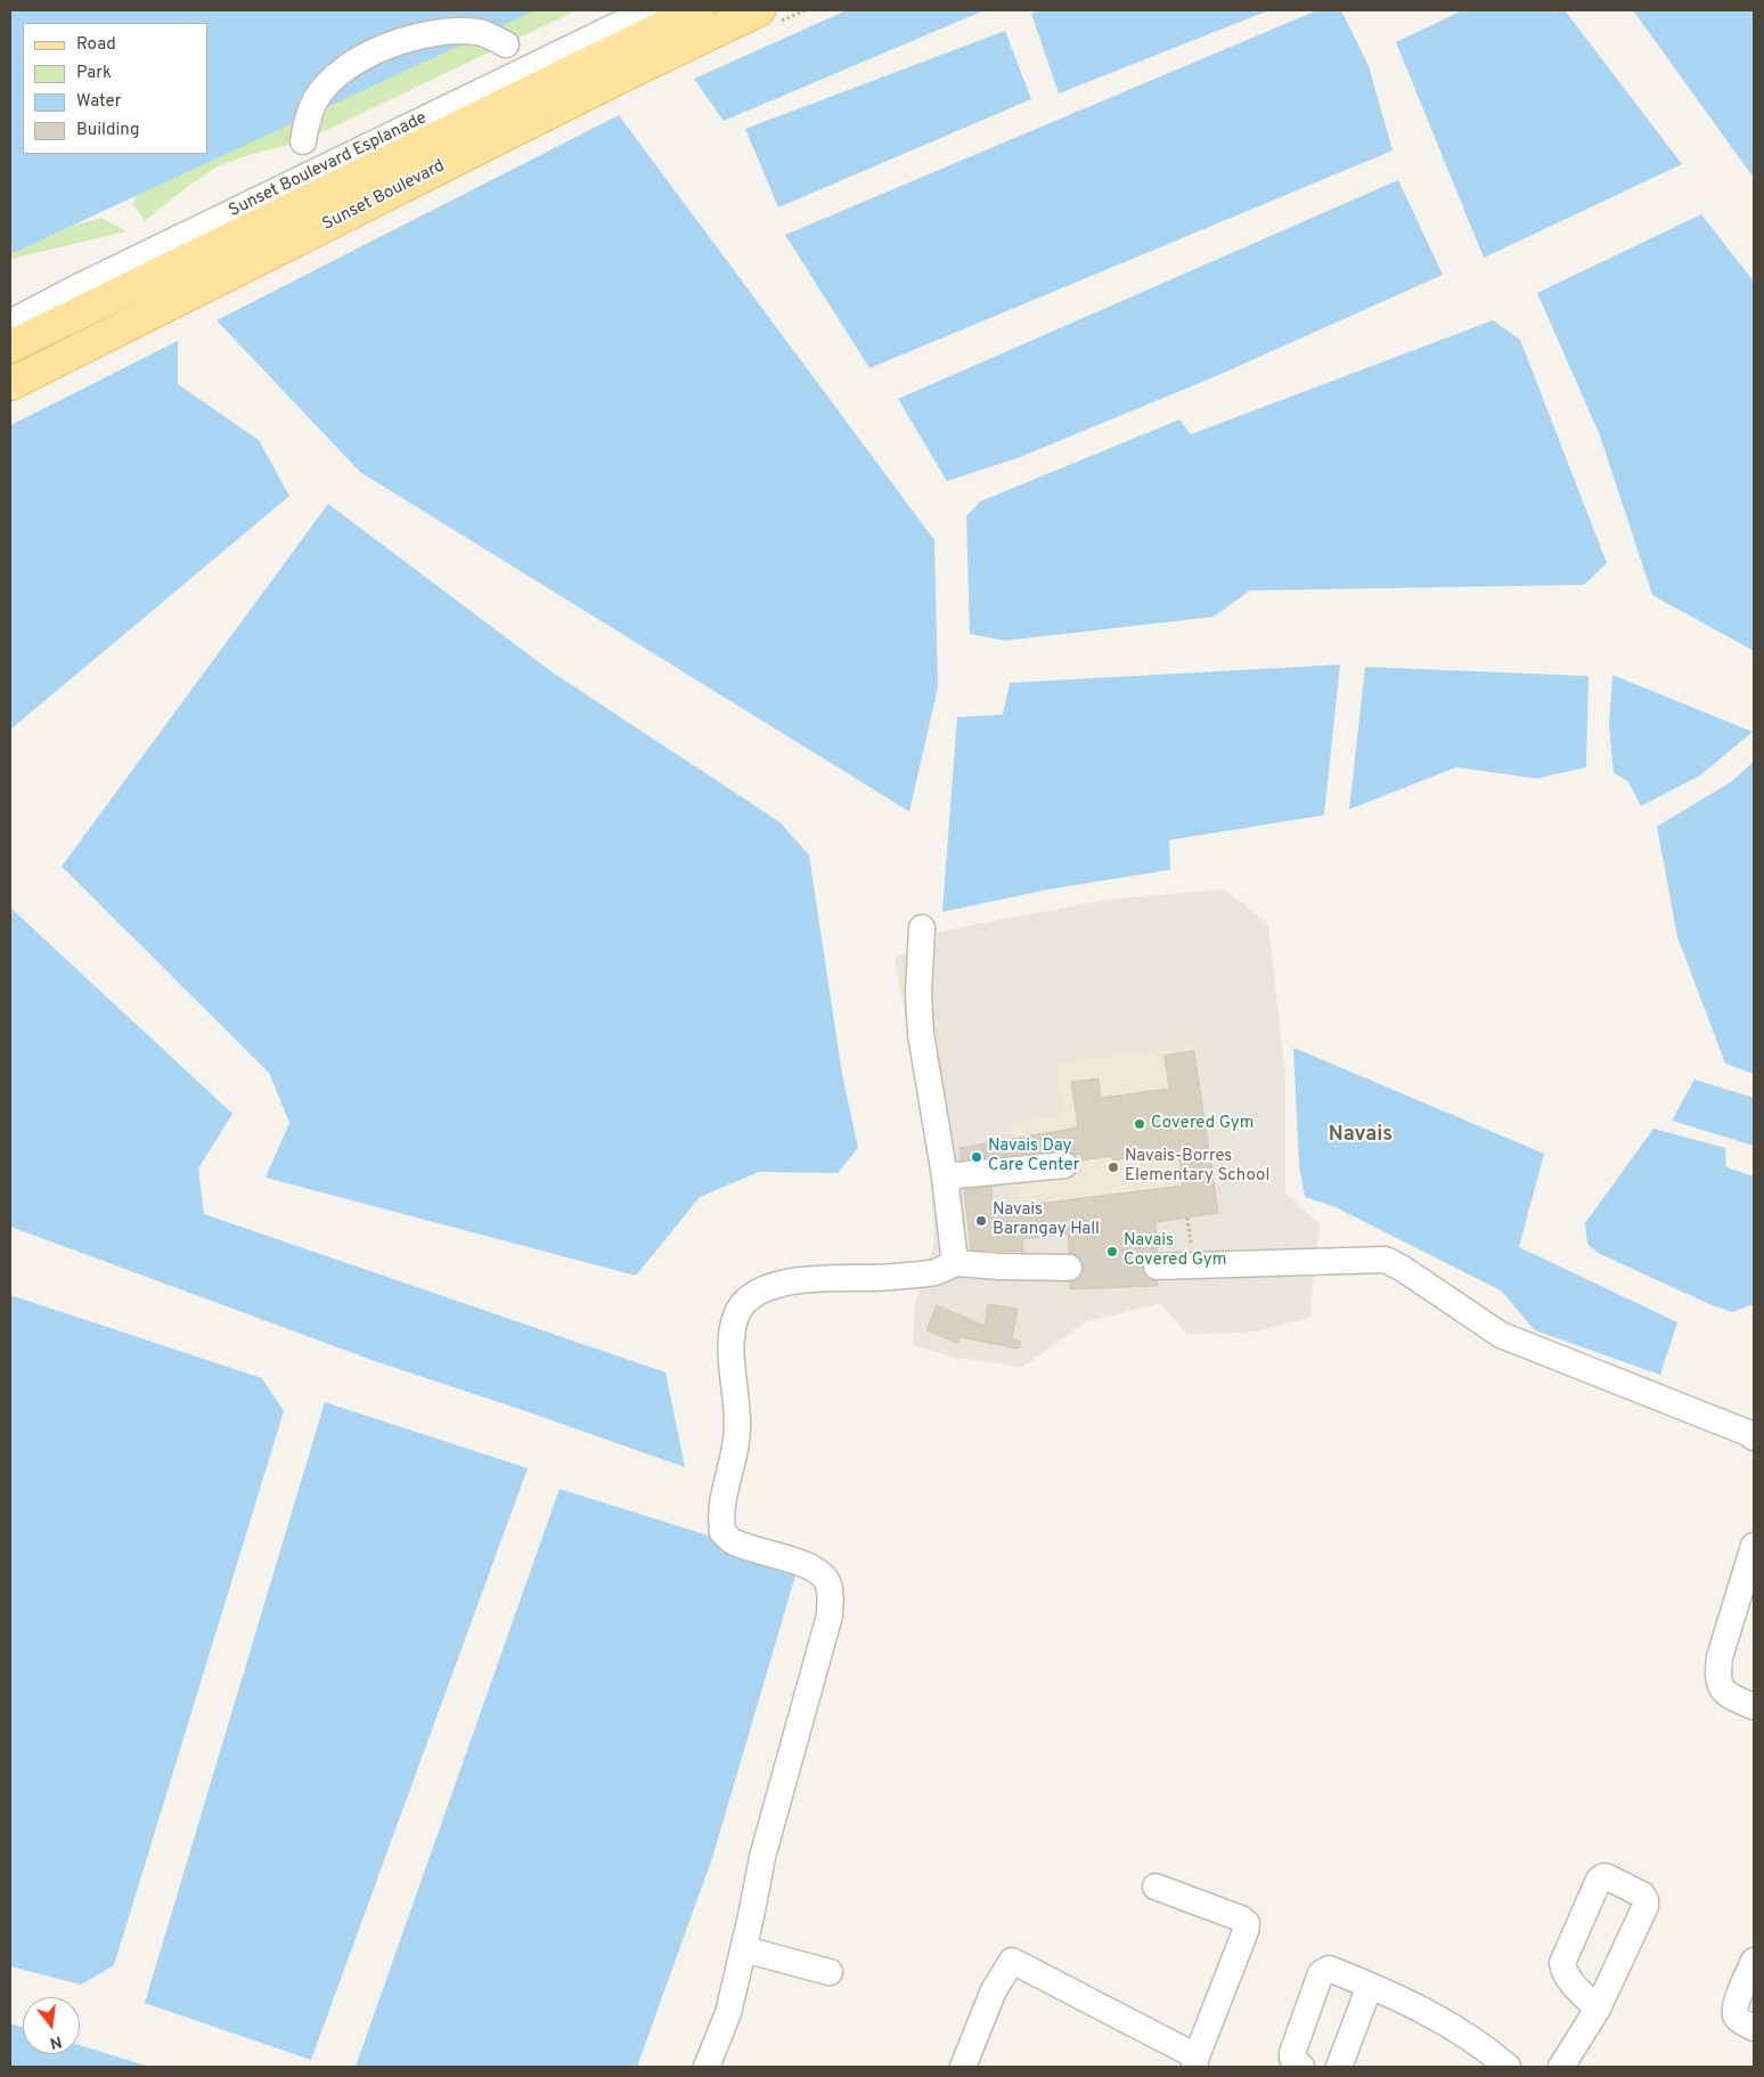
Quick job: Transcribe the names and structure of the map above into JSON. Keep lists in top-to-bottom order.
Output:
{
  "streets": {
    "main road": ["Sunset Boulevard"],
    "street": ["Sunset Boulevard Esplanade"]
  },
  "districts": ["Navais"],
  "places": [
    "Covered Gym",
    "Navais Day Care Center",
    "Navais-Borres Elementary School",
    "Navais Barangay Hall",
    "Navais Covered Gym"
  ],
  "legend": [
    "Road",
    "Park",
    "Water",
    "Building"
  ],
  "north": "bottom"
}
